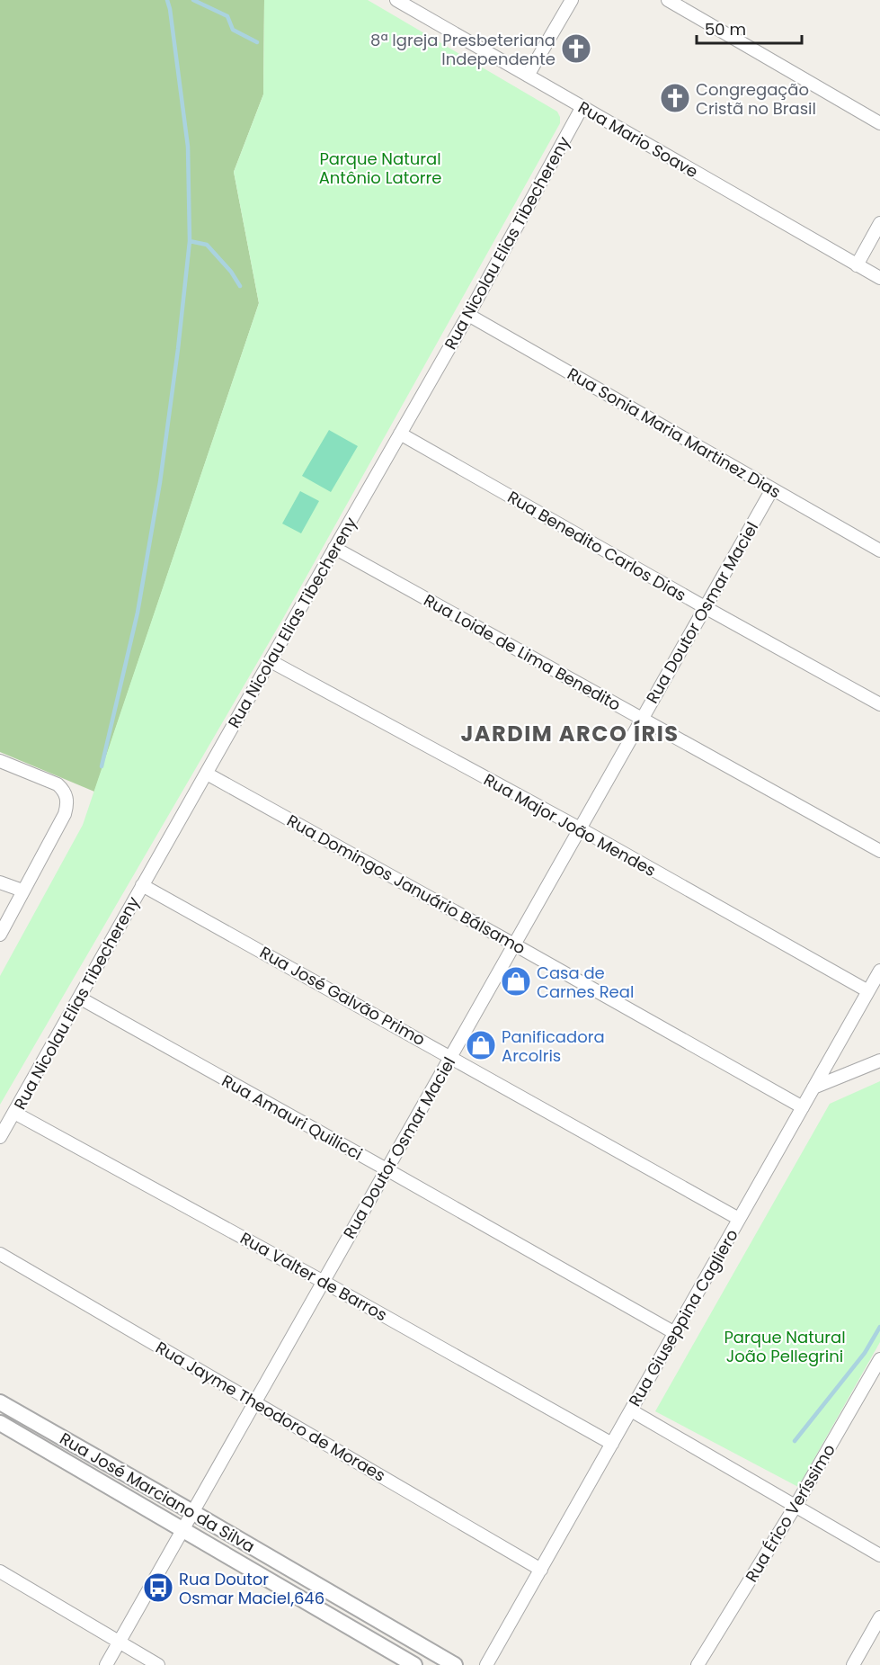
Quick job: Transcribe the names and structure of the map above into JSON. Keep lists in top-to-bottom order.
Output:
{
  "streets": {
    "street": [
      "Rua Mario Soave",
      "Rua Nicolau Elias Tibechereny",
      "Rua Sonia Maria Martinez Dias",
      "Rua Benedito Carlos Dias",
      "Rua Doutor Osmar Maciel",
      "Rua Loide de Lima Benedito",
      "Rua Major João Mendes",
      "Rua Domingos Januário Bálsamo",
      "Rua José Galvão Primo",
      "Rua Amauri Quilicci",
      "Rua Valter de Barros",
      "Rua Giuseppina Cagliero",
      "Rua Jayme Theodoro de Moraes",
      "Rua José Marciano da Silva",
      "Rua Érico Veríssimo"
    ]
  },
  "crossings": [
    ["Rua Mario Soave", "Rua Nicolau Elias Tibechereny"],
    ["Rua Nicolau Elias Tibechereny", "Rua Sonia Maria Martinez Dias"],
    ["Rua Nicolau Elias Tibechereny", "Rua Benedito Carlos Dias"],
    ["Rua Nicolau Elias Tibechereny", "Rua Loide de Lima Benedito"],
    ["Rua Nicolau Elias Tibechereny", "Rua Major João Mendes"],
    ["Rua Nicolau Elias Tibechereny", "Rua Domingos Januário Bálsamo"],
    ["Rua Nicolau Elias Tibechereny", "Rua José Galvão Primo"],
    ["Rua Nicolau Elias Tibechereny", "Rua Amauri Quilicci"],
    ["Rua Nicolau Elias Tibechereny", "Rua Valter de Barros"],
    ["Rua Sonia Maria Martinez Dias", "Rua Doutor Osmar Maciel"],
    ["Rua Benedito Carlos Dias", "Rua Doutor Osmar Maciel"],
    ["Rua Doutor Osmar Maciel", "Rua Loide de Lima Benedito"],
    ["Rua Doutor Osmar Maciel", "Rua Major João Mendes"],
    ["Rua Doutor Osmar Maciel", "Rua Domingos Januário Bálsamo"],
    ["Rua Doutor Osmar Maciel", "Rua José Galvão Primo"],
    ["Rua Doutor Osmar Maciel", "Rua Amauri Quilicci"],
    ["Rua Doutor Osmar Maciel", "Rua Valter de Barros"],
    ["Rua Doutor Osmar Maciel", "Rua Jayme Theodoro de Moraes"],
    ["Rua Doutor Osmar Maciel", "Rua José Marciano da Silva"],
    ["Rua Major João Mendes", "Rua Giuseppina Cagliero"],
    ["Rua Domingos Januário Bálsamo", "Rua Giuseppina Cagliero"],
    ["Rua José Galvão Primo", "Rua Giuseppina Cagliero"],
    ["Rua Amauri Quilicci", "Rua Giuseppina Cagliero"],
    ["Rua Valter de Barros", "Rua Giuseppina Cagliero"],
    ["Rua Giuseppina Cagliero", "Rua Jayme Theodoro de Moraes"]
  ],
  "districts": ["JARDIM ARCO ÍRIS"],
  "parks": ["Parque Natural Antônio Latorre", "Parque Natural João Pellegrini"],
  "places": {
    "church": ["8ª Igreja Presbeteriana Independente", "Congregação Cristã no Brasil"],
    "shop": ["Casa de Carnes Real", "Panificadora ArcoIris"],
    "bus stop": ["Rua Doutor Osmar Maciel,646"]
  },
  "scale_bar": "50 m"
}
